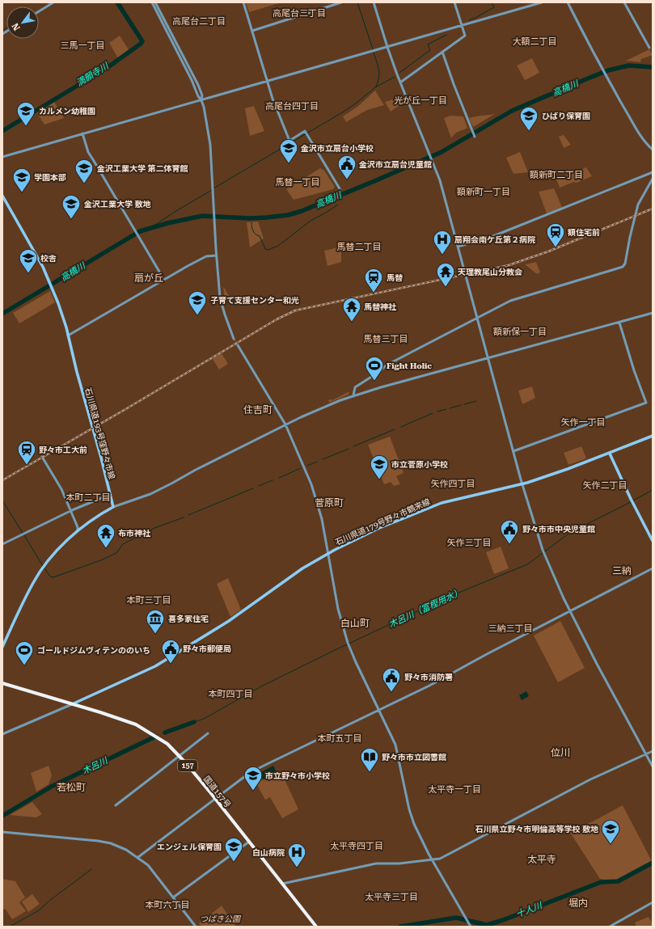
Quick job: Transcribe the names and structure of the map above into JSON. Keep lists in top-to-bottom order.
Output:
{
  "streets": {
    "highway": ["157", "国道157号"],
    "main road": ["石川県道193号窪野々市線", "石川県道179号野々市鶴来線"]
  },
  "crossings": [
    ["石川県道179号野々市鶴来線", "国道157号"]
  ],
  "districts": [
    "高尾台三丁目",
    "高尾台二丁目",
    "大額二丁目",
    "三馬一丁目",
    "光が丘一丁目",
    "高尾台四丁目",
    "額新町二丁目",
    "馬替一丁目",
    "額新町一丁目",
    "馬替二丁目",
    "扇が丘",
    "額新保一丁目",
    "馬替三丁目",
    "住吉町",
    "矢作一丁目",
    "矢作四丁目",
    "矢作二丁目",
    "本町二丁目",
    "菅原町",
    "矢作三丁目",
    "三納",
    "本町三丁目",
    "白山町",
    "三納三丁目",
    "本町四丁目",
    "本町五丁目",
    "位川",
    "若松町",
    "太平寺一丁目",
    "太平寺四丁目",
    "太平寺",
    "太平寺三丁目",
    "堀内",
    "本町六丁目"
  ],
  "water": [
    "満願寺川",
    "高橋川",
    "木呂川（富樫用水）",
    "木呂川",
    "十人川"
  ],
  "parks": ["つばき公園"],
  "places": {
    "school or university": [
      "カルメン幼稚園",
      "ひばり保育園",
      "金沢市立扇台小学校",
      "金沢工業大学 第二体育館",
      "学園本部",
      "金沢工業大学 敷地",
      "校舎",
      "子育て支援センター和光",
      "市立菅原小学校",
      "市立野々市小学校",
      "石川県立野々市明倫高等学校 敷地",
      "エンジェル保育園"
    ],
    "public building": [
      "金沢市立扇台児童館",
      "野々市市中央児童館",
      "野々市郵便局",
      "野々市消防署"
    ],
    "station": ["額住宅前", "馬替", "野々市工大前"],
    "hospital": ["扇翔会南ケ丘第２病院", "白山病院"],
    "temple": ["天理教尾山分教会", "馬替神社", "布市神社"],
    "sports": ["Fight Holic", "ゴールドジムヴィテンののいち"],
    "museum": ["喜多家住宅"],
    "library": ["野々市市立図書館"]
  },
  "north": "bottom left"
}
